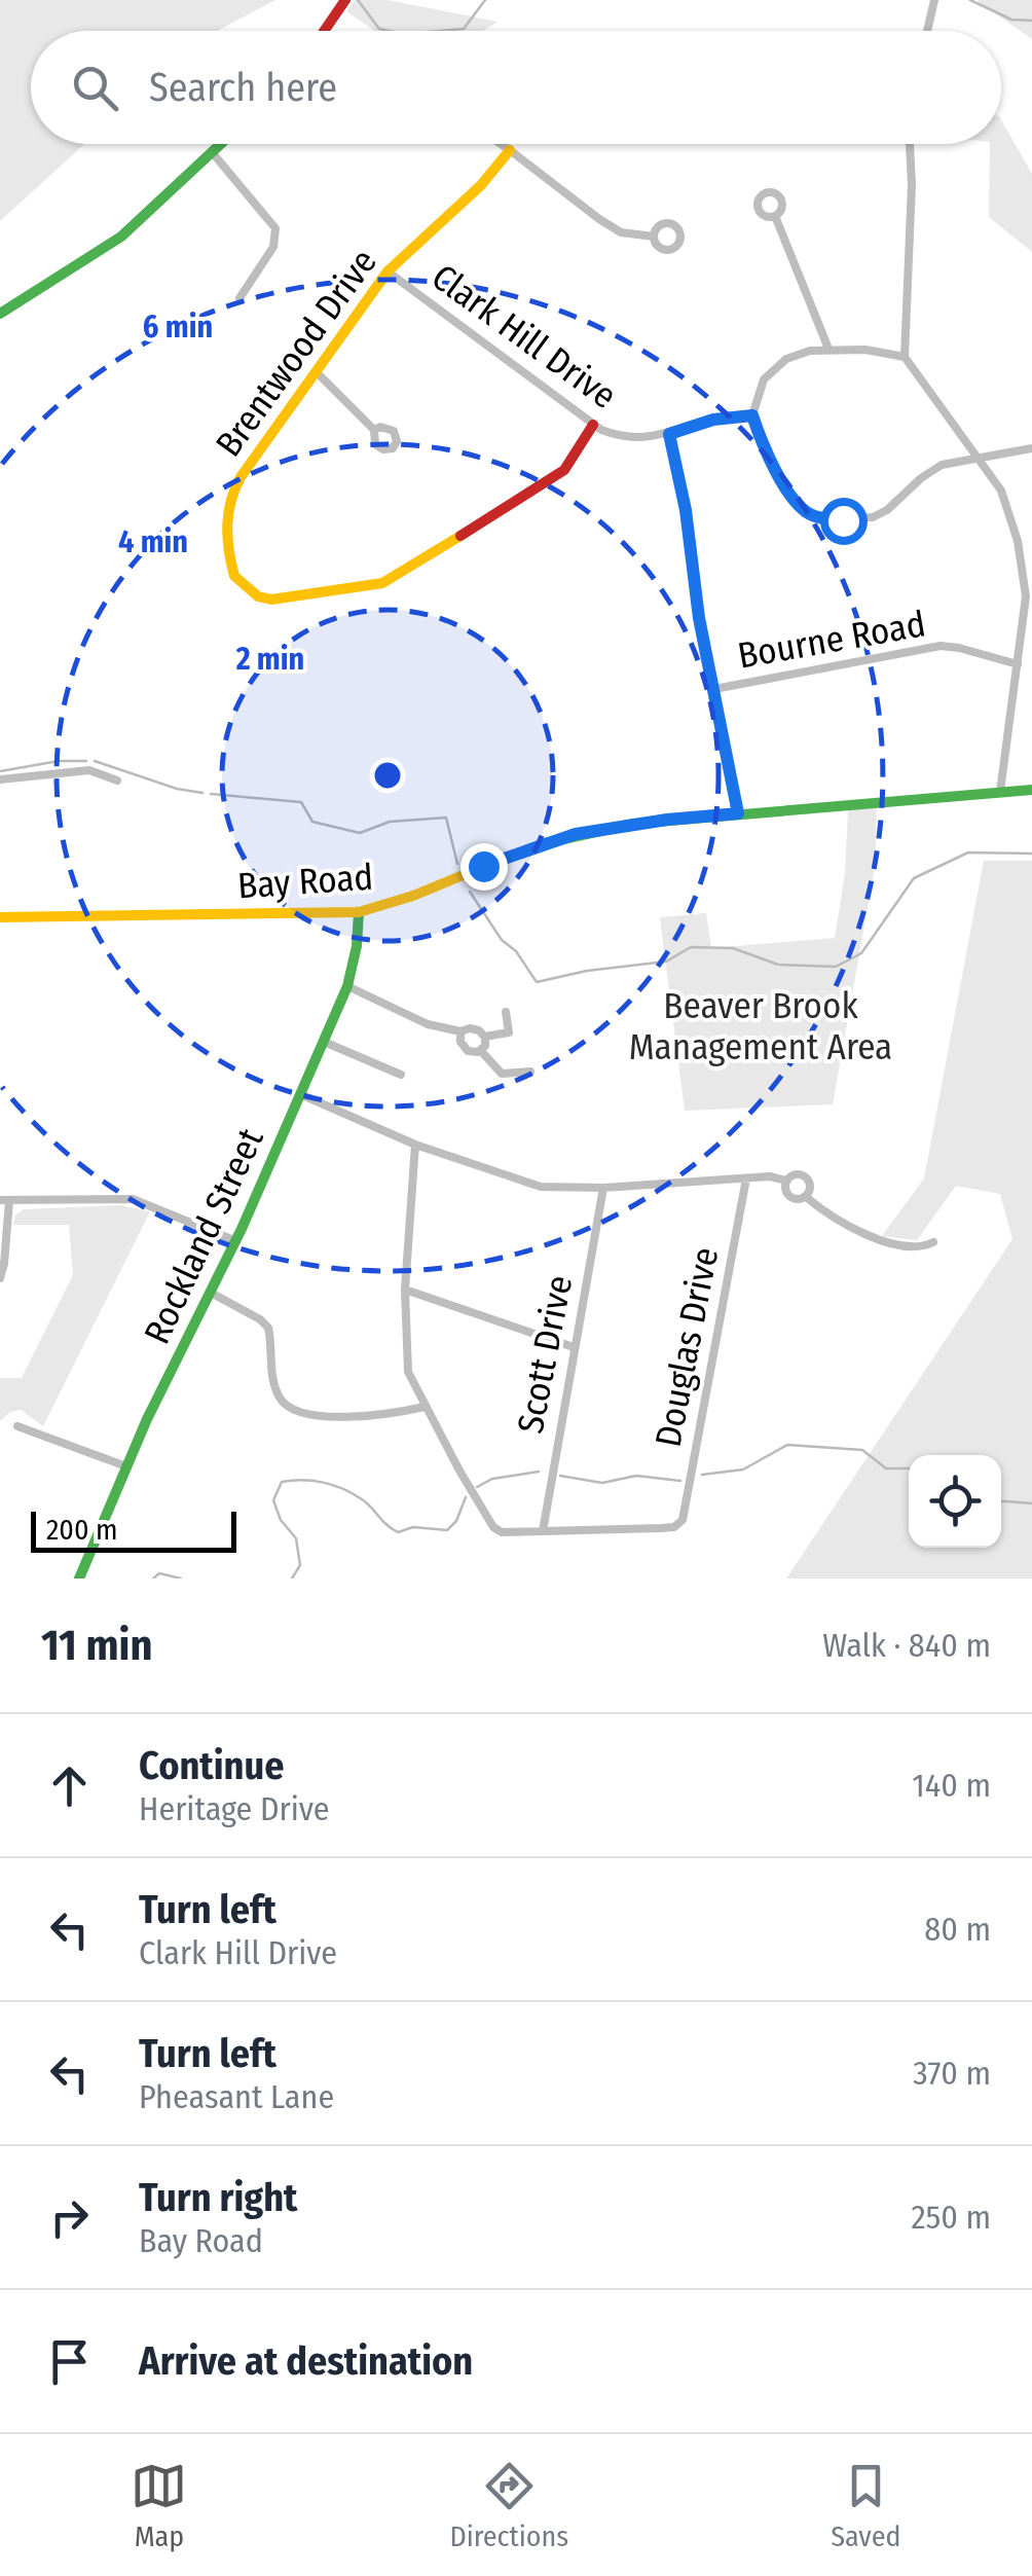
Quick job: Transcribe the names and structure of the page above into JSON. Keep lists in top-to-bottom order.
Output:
{
  "streets": {
    "street": [
      "Clark Hill Drive",
      "Brentwood Drive",
      "Bourne Road",
      "Bay Road",
      "Rockland Street",
      "Douglas Drive",
      "Scott Drive"
    ]
  },
  "crossings": [
    ["Clark Hill Drive", "Brentwood Drive"],
    ["Bay Road", "Rockland Street"],
    ["Douglas Drive", "Scott Drive"]
  ],
  "parks": ["Beaver Brook Management Area"],
  "scale_bar": "200 m",
  "page": {
    "search": "Search here",
    "scale": "200 m",
    "heading": ["11 min", "Walk · 840 m"],
    "list": [
      ["Continue", "Heritage Drive", "140 m"],
      ["Turn left", "Clark Hill Drive", "80 m"],
      ["Turn left", "Pheasant Lane", "370 m"],
      ["Turn right", "Bay Road", "250 m"],
      "Arrive at destination"
    ],
    "nav": ["Map", "Directions", "Saved"]
  },
  "rings": ["6 min", "4 min", "2 min"]
}
